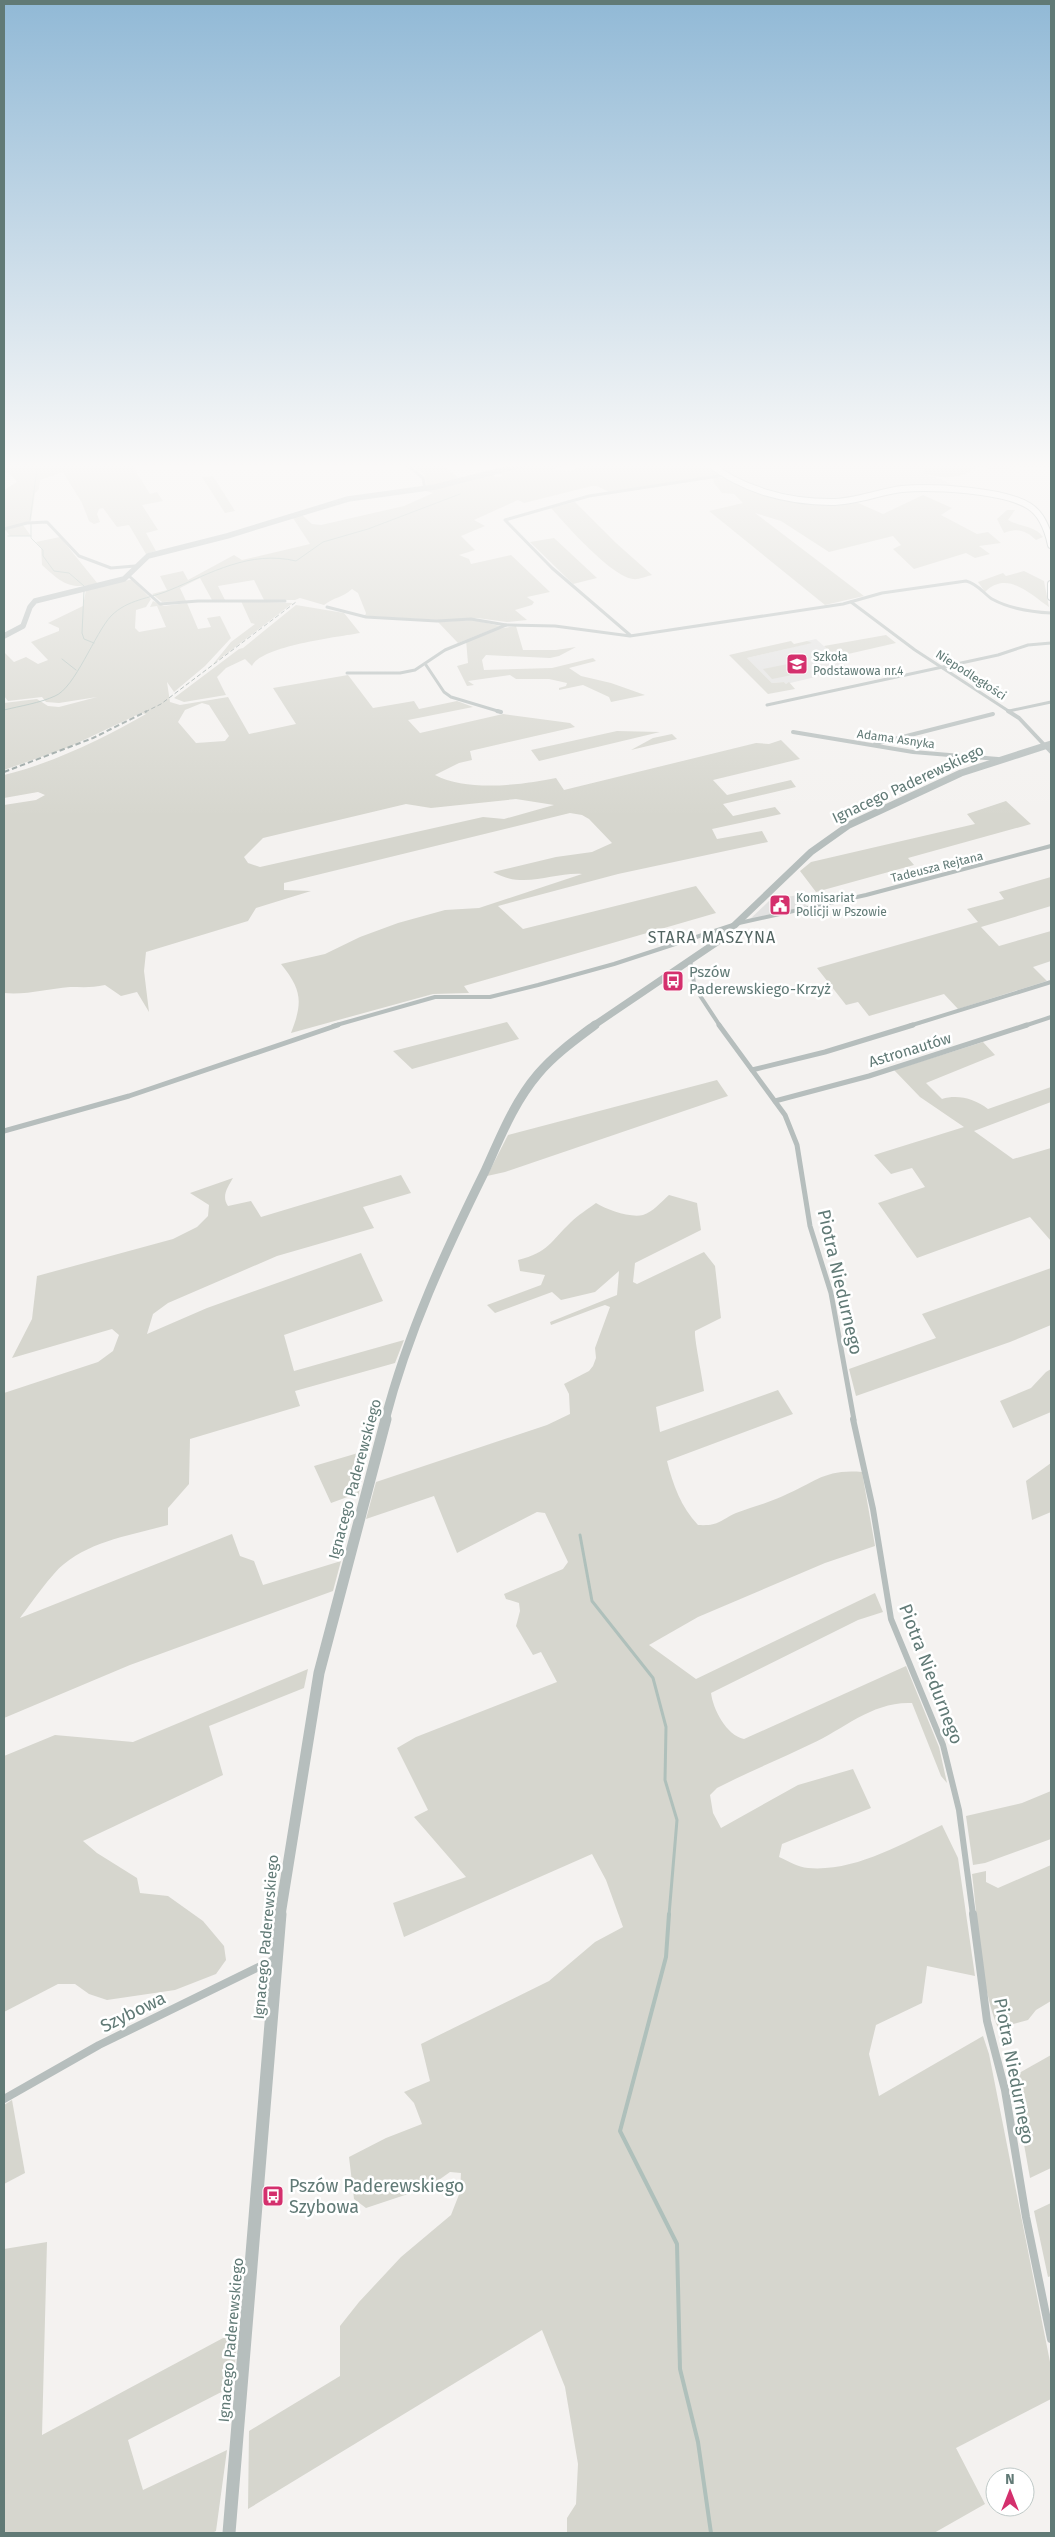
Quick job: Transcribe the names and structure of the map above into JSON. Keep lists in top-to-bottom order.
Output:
{
  "streets": {
    "street": [
      "Niepodległości",
      "Adama Asnyka",
      "Ignacego Paderewskiego",
      "Tadeusza Rejtana",
      "Astronautów",
      "Piotra Niedurnego",
      "Szybowa"
    ]
  },
  "crossings": [
    ["Niepodległości", "Ignacego Paderewskiego"],
    ["Adama Asnyka", "Ignacego Paderewskiego"],
    ["Ignacego Paderewskiego", "Tadeusza Rejtana"],
    ["Ignacego Paderewskiego", "Piotra Niedurnego"],
    ["Ignacego Paderewskiego", "Szybowa"],
    ["Astronautów", "Piotra Niedurnego"]
  ],
  "districts": ["STARA MASZYNA"],
  "places": {
    "school or university": ["Szkoła Podstawowa nr.4"],
    "public building": ["Komisariat Policji w Pszowie"],
    "bus stop": ["Pszów Paderewskiego-Krzyż", "Pszów Paderewskiego Szybowa"]
  },
  "north": "top"
}
